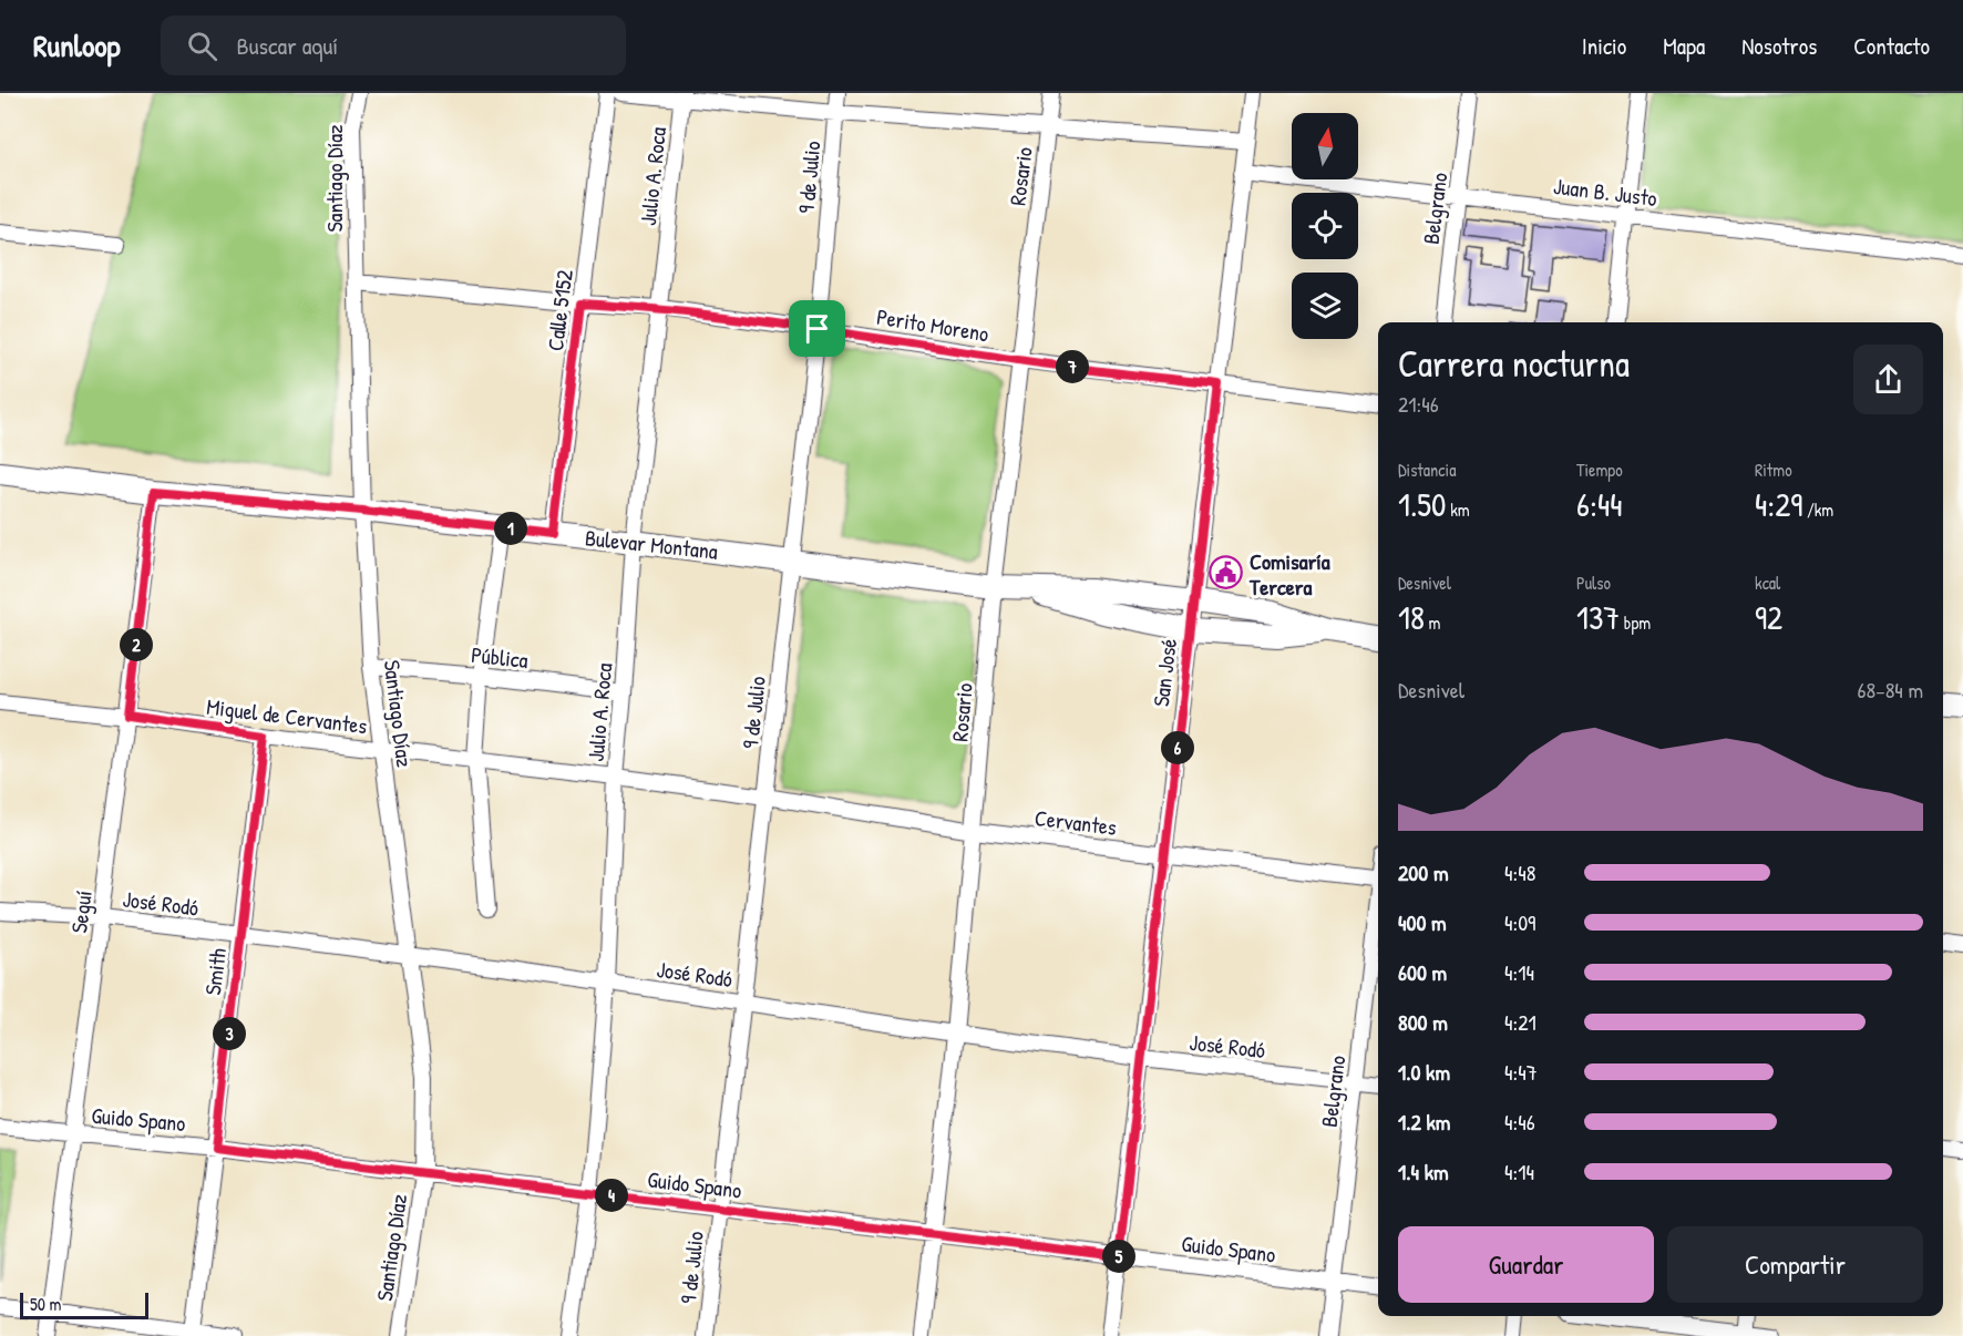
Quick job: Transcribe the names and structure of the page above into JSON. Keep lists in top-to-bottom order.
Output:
{
  "streets": {
    "main road": ["Bulevar Montana"],
    "street": [
      "Julio A. Roca",
      "Rosario",
      "9 de Julio",
      "Santiago Díaz",
      "Juan B. Justo",
      "Belgrano",
      "Calle 5152",
      "Perito Moreno",
      "Pública",
      "San José",
      "Miguel de Cervantes",
      "Cervantes",
      "José Rodó",
      "Seguí",
      "Smith",
      "Guido Spano"
    ]
  },
  "crossings": [
    ["Julio A. Roca", "Perito Moreno"],
    ["Julio A. Roca", "Bulevar Montana"],
    ["Julio A. Roca", "Pública"],
    ["Julio A. Roca", "Miguel de Cervantes"],
    ["Julio A. Roca", "José Rodó"],
    ["Julio A. Roca", "Guido Spano"],
    ["Rosario", "Perito Moreno"],
    ["Rosario", "Bulevar Montana"],
    ["Rosario", "Cervantes"],
    ["Rosario", "José Rodó"],
    ["Rosario", "Guido Spano"],
    ["9 de Julio", "Perito Moreno"],
    ["9 de Julio", "Bulevar Montana"],
    ["9 de Julio", "Miguel de Cervantes"],
    ["9 de Julio", "Cervantes"],
    ["9 de Julio", "José Rodó"],
    ["9 de Julio", "Guido Spano"],
    ["Santiago Díaz", "Perito Moreno"],
    ["Santiago Díaz", "Bulevar Montana"],
    ["Santiago Díaz", "Pública"],
    ["Santiago Díaz", "Miguel de Cervantes"],
    ["Santiago Díaz", "José Rodó"],
    ["Santiago Díaz", "Guido Spano"],
    ["Juan B. Justo", "Belgrano"],
    ["Juan B. Justo", "San José"],
    ["Belgrano", "José Rodó"],
    ["Belgrano", "Guido Spano"],
    ["Calle 5152", "Perito Moreno"],
    ["Calle 5152", "Bulevar Montana"],
    ["Perito Moreno", "San José"],
    ["Bulevar Montana", "San José"],
    ["Bulevar Montana", "Seguí"],
    ["San José", "Cervantes"],
    ["San José", "José Rodó"],
    ["San José", "Guido Spano"],
    ["Miguel de Cervantes", "Cervantes"],
    ["Miguel de Cervantes", "Seguí"],
    ["Miguel de Cervantes", "Smith"],
    ["José Rodó", "Seguí"],
    ["José Rodó", "Smith"],
    ["Seguí", "Guido Spano"],
    ["Smith", "Guido Spano"]
  ],
  "places": {
    "public building": ["Comisaría Tercera"]
  },
  "scale_bar": "50 m",
  "north": "top",
  "page": {
    "header": "Runloop",
    "search": "Buscar aquí",
    "nav": [
      "Inicio",
      "Mapa",
      "Nosotros",
      "Contacto"
    ],
    "heading": ["Carrera nocturna", "21:46"],
    "pins": [
      "7",
      "1",
      "2",
      "6",
      "3",
      "4",
      "5"
    ],
    "stats": [
      ["Distancia", "1.50 km"],
      ["Tiempo", "6:44"],
      ["Ritmo", "4:29 /km"],
      ["Desnivel", "18 m"],
      ["Pulso", "137 bpm"],
      ["kcal", "92"]
    ],
    "chart": ["Desnivel", "68–84 m"],
    "list": [
      {
        "name": "200 m",
        "note": "4:48"
      },
      {
        "name": "400 m",
        "note": "4:09"
      },
      {
        "name": "600 m",
        "note": "4:14"
      },
      {
        "name": "800 m",
        "note": "4:21"
      },
      {
        "name": "1.0 km",
        "note": "4:47"
      },
      {
        "name": "1.2 km",
        "note": "4:46"
      },
      {
        "name": "1.4 km",
        "note": "4:14"
      }
    ],
    "buttons": ["Guardar", "Compartir"],
    "scale": "50 m"
  }
}
